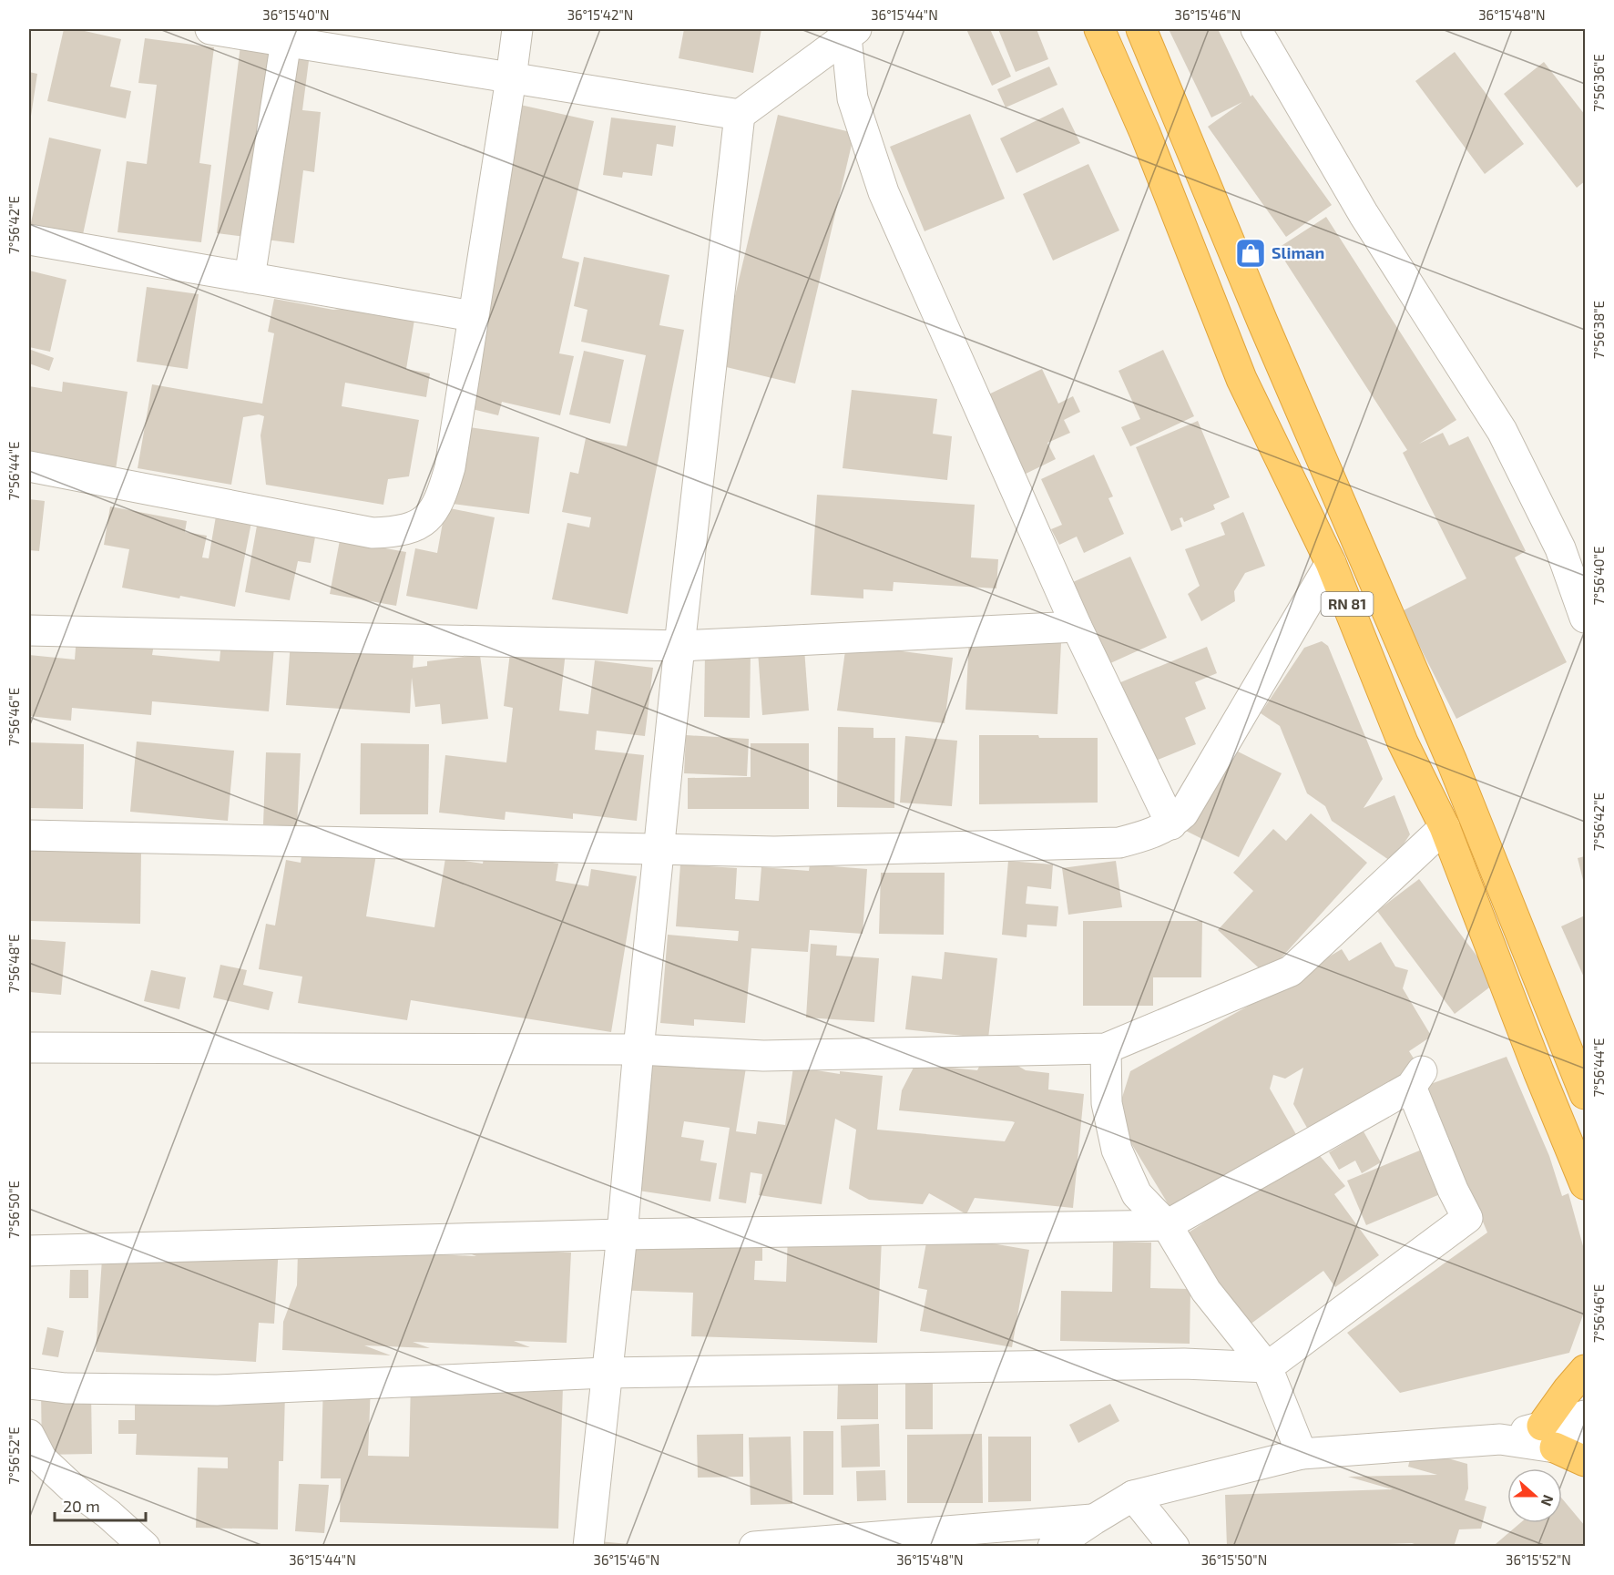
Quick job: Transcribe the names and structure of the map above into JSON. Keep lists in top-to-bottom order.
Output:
{
  "streets": {
    "highway": ["RN 81"]
  },
  "places": {
    "shop": ["Sliman"]
  },
  "scale_bar": "20 m",
  "north": "right",
  "coordinates": [
    "36°15'40\"N",
    "36°15'42\"N",
    "36°15'44\"N",
    "36°15'46\"N",
    "36°15'48\"N",
    "7°56'36\"E",
    "7°56'42\"E",
    "7°56'38\"E",
    "7°56'44\"E",
    "7°56'40\"E",
    "7°56'46\"E",
    "7°56'48\"E",
    "7°56'50\"E",
    "7°56'52\"E",
    "36°15'50\"N",
    "36°15'52\"N"
  ]
}
